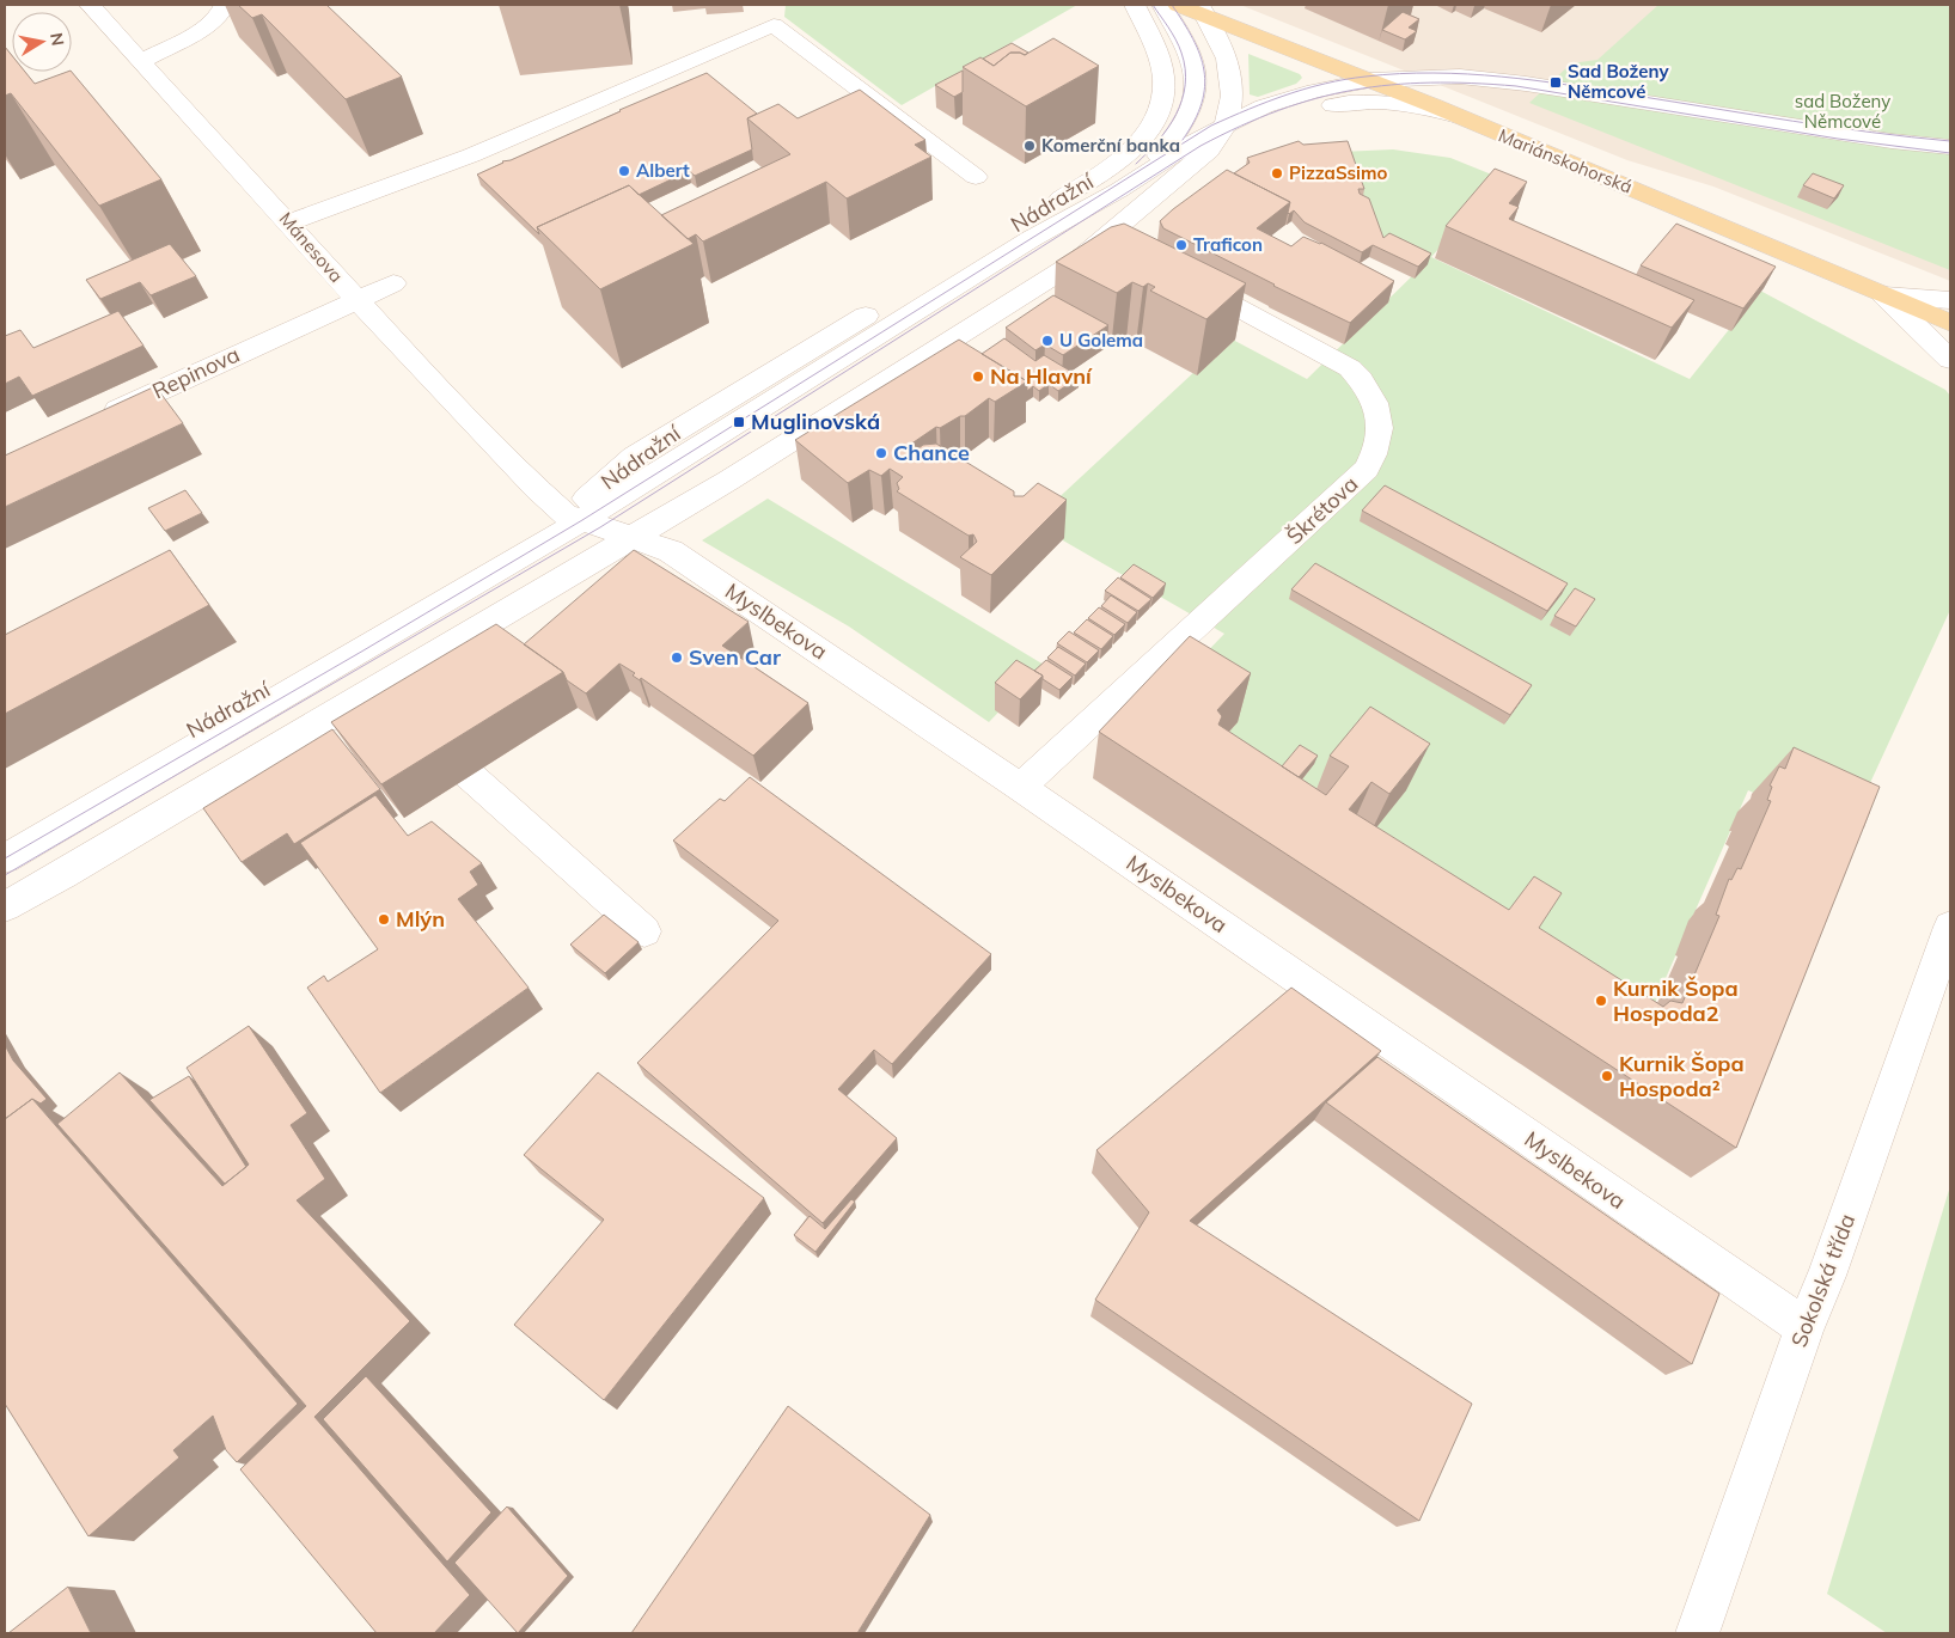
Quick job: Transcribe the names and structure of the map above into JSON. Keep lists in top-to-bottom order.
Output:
{
  "streets": {
    "main road": ["Mariánskohorská"],
    "street": [
      "Nádražní",
      "Mánesova",
      "Repinova",
      "Škrétova",
      "Myslbekova",
      "Sokolská třída"
    ]
  },
  "crossings": [
    ["Nádražní", "Myslbekova"],
    ["Mánesova", "Repinova"],
    ["Mánesova", "Myslbekova"],
    ["Škrétova", "Myslbekova"],
    ["Myslbekova", "Sokolská třída"]
  ],
  "parks": ["sad Boženy Němcové"],
  "places": {
    "transit": ["Sad Boženy Němcové", "Muglinovská"],
    "other": [
      "Komerční banka",
      "Albert",
      "PizzaSsimo",
      "Traficon",
      "U Golema",
      "Na Hlavní",
      "Chance",
      "Sven Car",
      "Mlýn",
      "Kurnik Šopa Hospoda2",
      "Kurnik Šopa Hospoda²"
    ]
  },
  "north": "right"
}
